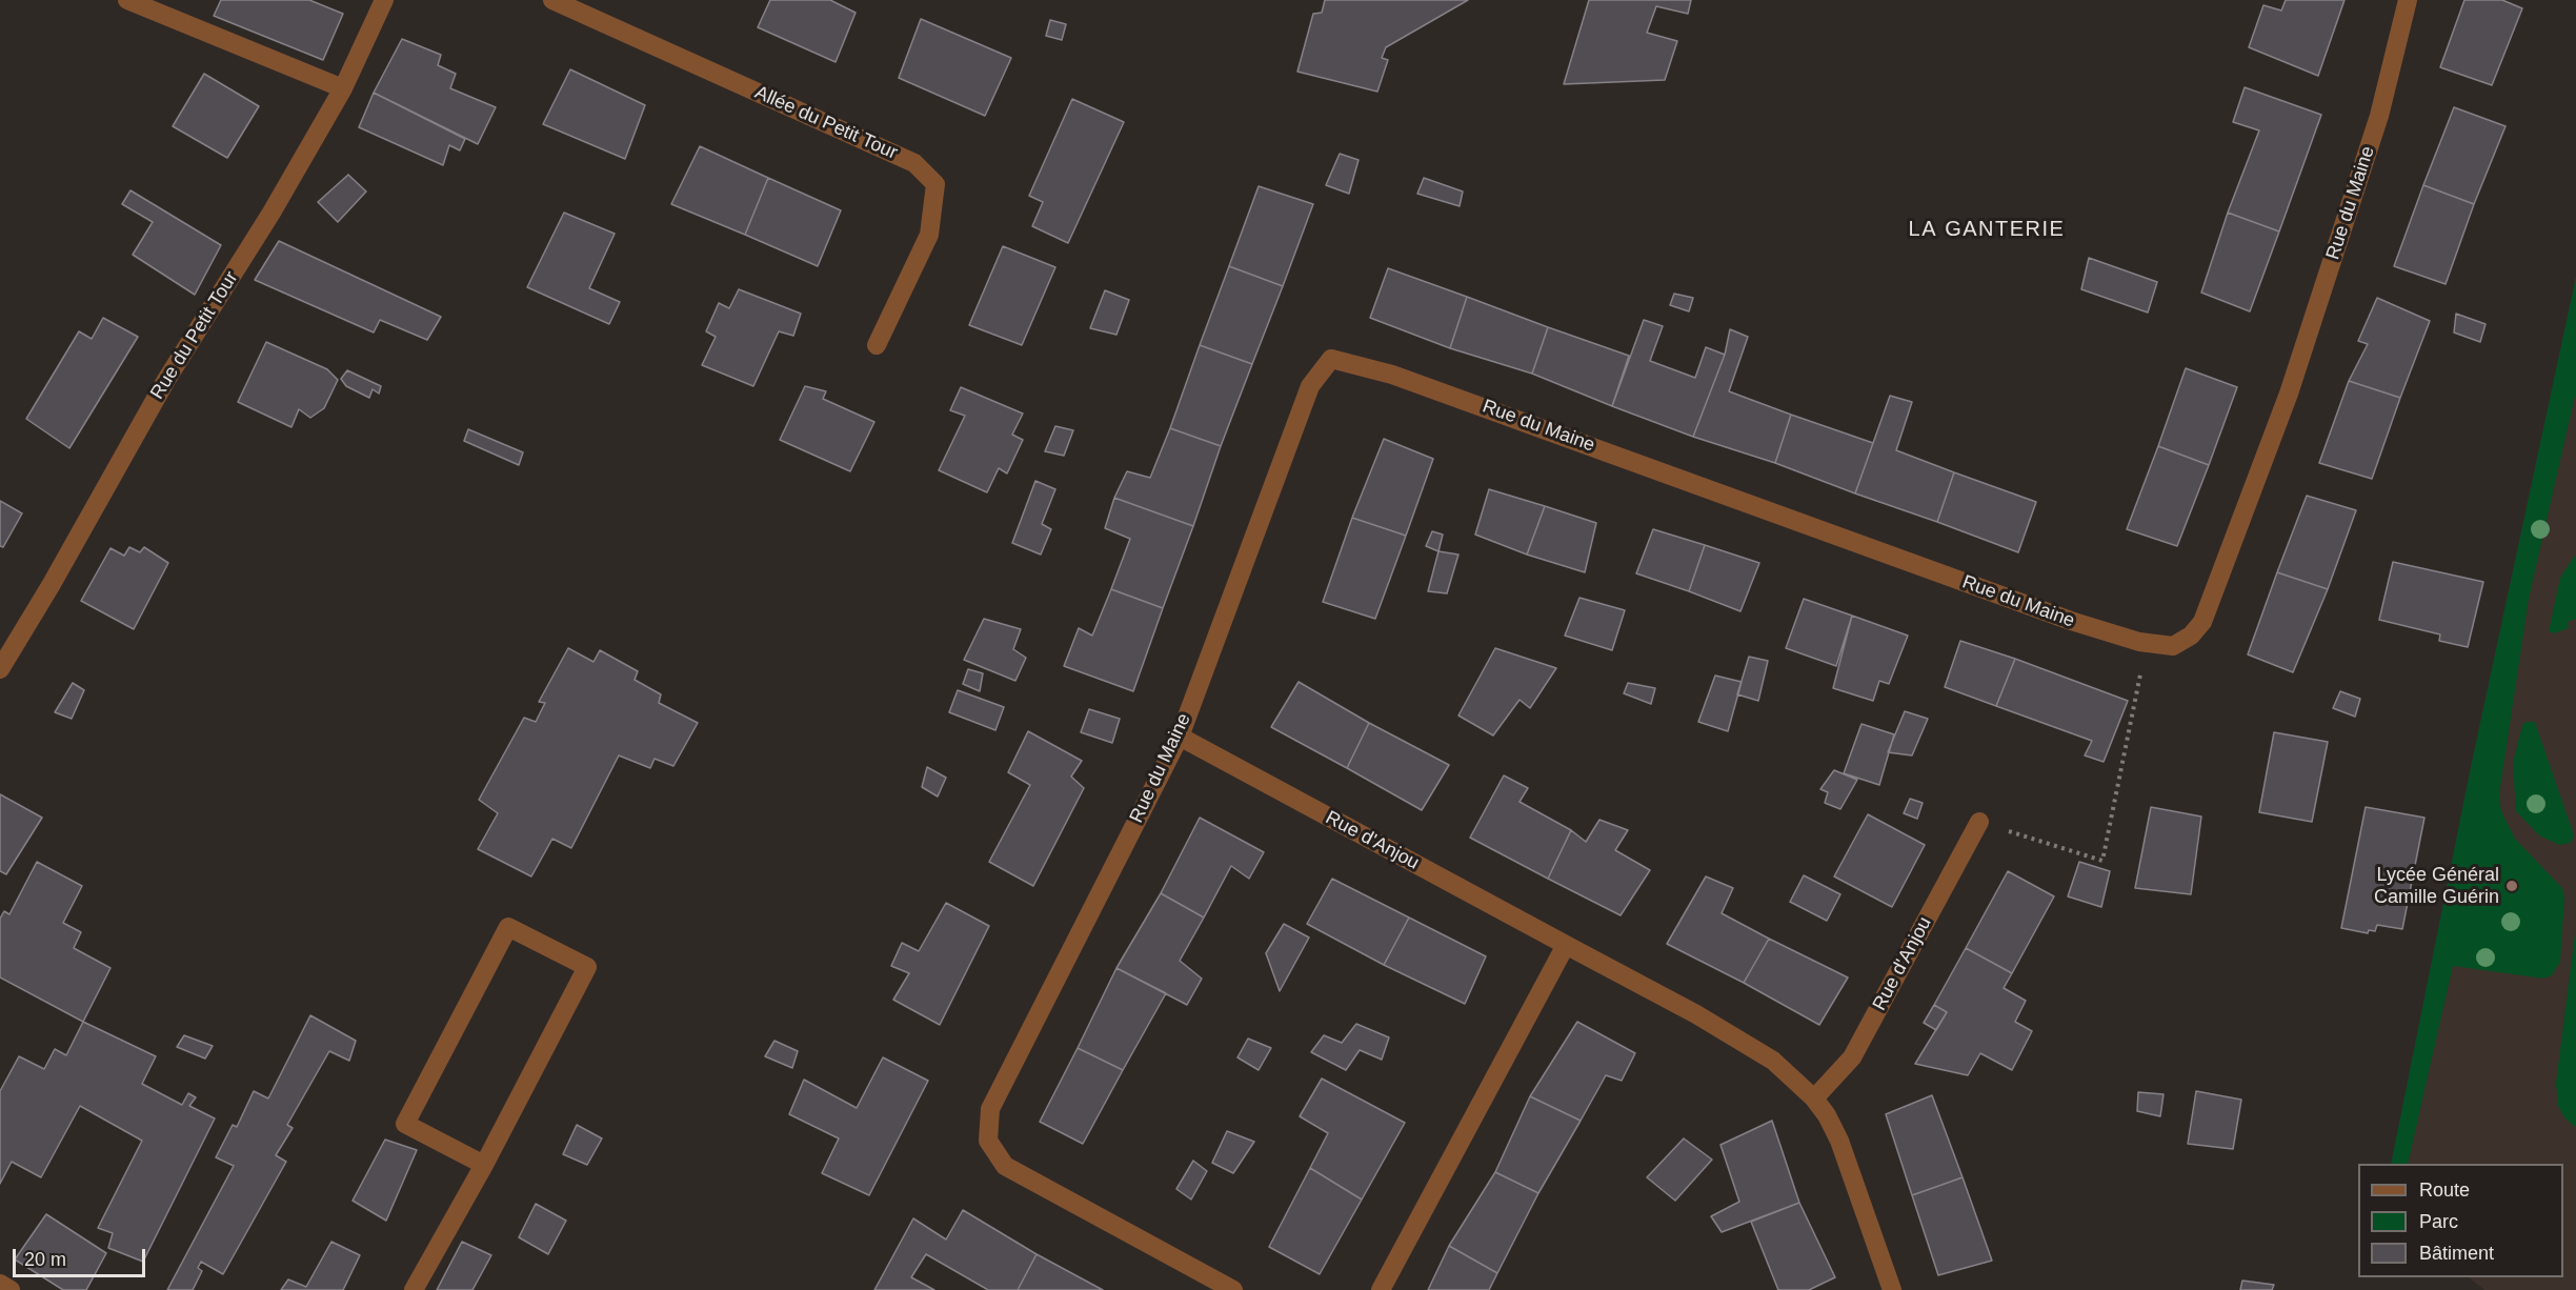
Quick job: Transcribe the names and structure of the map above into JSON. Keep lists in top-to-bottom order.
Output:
{
  "streets": {
    "street": [
      "Allée du Petit Tour",
      "Rue du Maine",
      "Rue du Petit Tour",
      "Rue d'Anjou"
    ]
  },
  "crossings": [
    ["Rue du Maine", "Rue d'Anjou"]
  ],
  "districts": ["LA GANTERIE"],
  "places": ["Lycée Général Camille Guérin"],
  "legend": ["Route", "Parc", "Bâtiment"],
  "scale_bar": "20 m"
}
